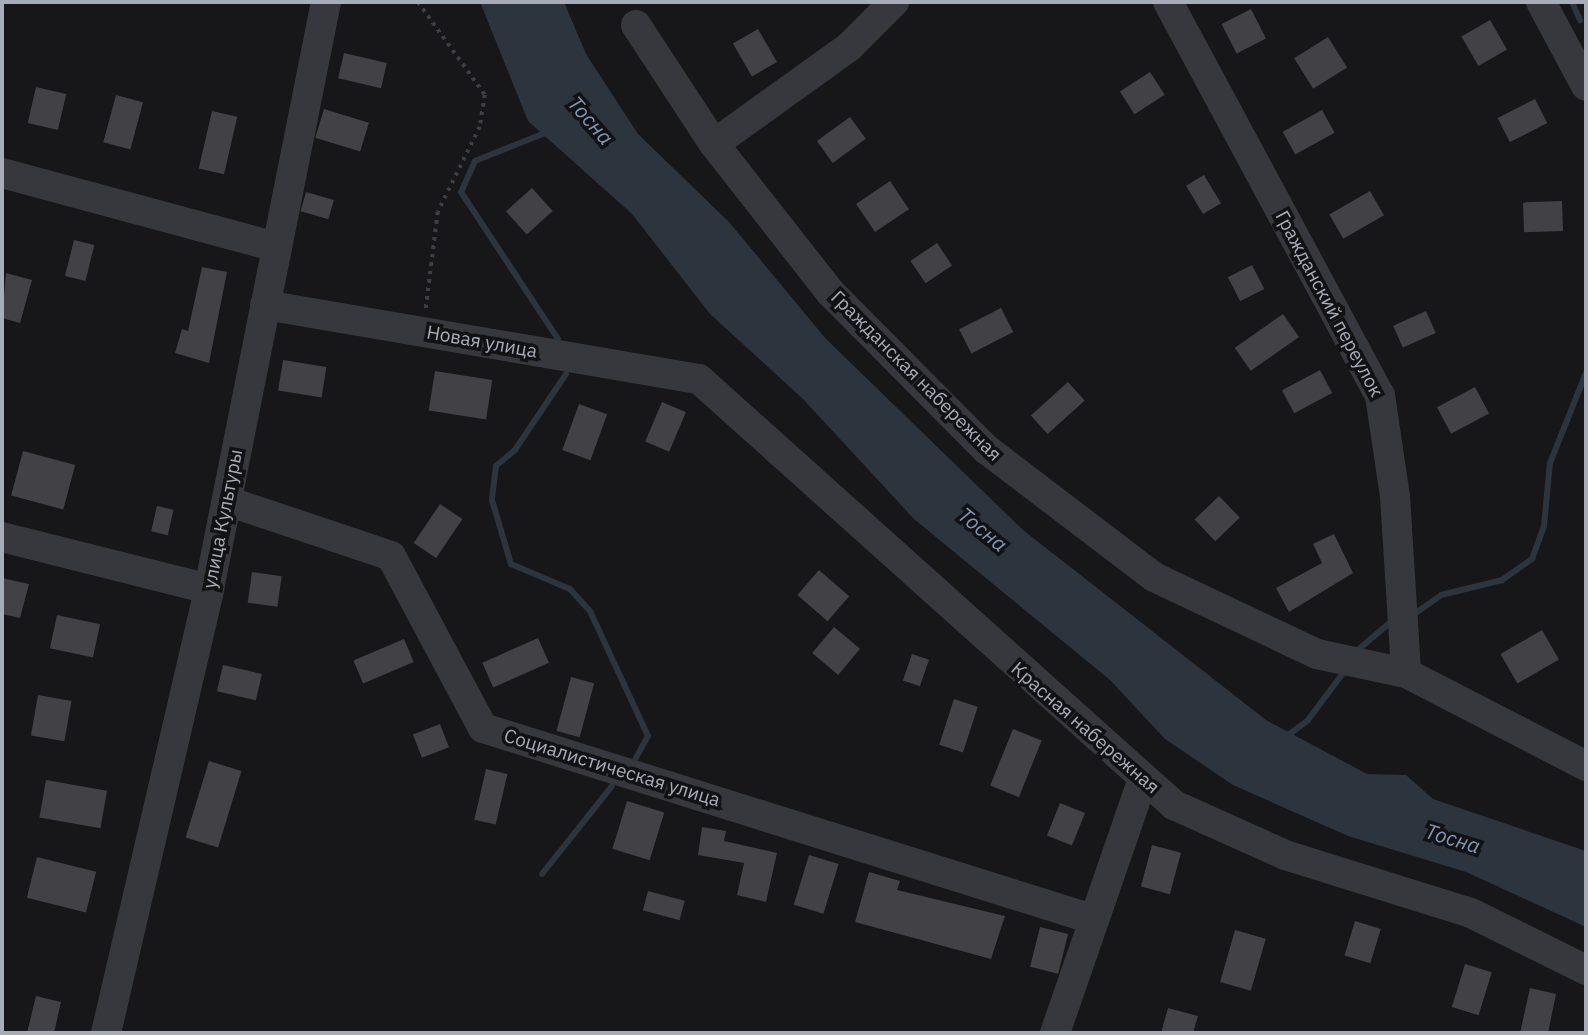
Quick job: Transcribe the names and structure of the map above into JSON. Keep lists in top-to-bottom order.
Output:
{
  "streets": {
    "street": [
      "Гражданский переулок",
      "Новая улица",
      "Гражданская набережная",
      "улица Культуры",
      "Красная набережная",
      "Социалистическая улица"
    ]
  },
  "crossings": [
    ["Гражданский переулок", "Гражданская набережная"],
    ["Новая улица", "улица Культуры"],
    ["Новая улица", "Красная набережная"],
    ["улица Культуры", "Социалистическая улица"]
  ],
  "water": ["Тосна"]
}
